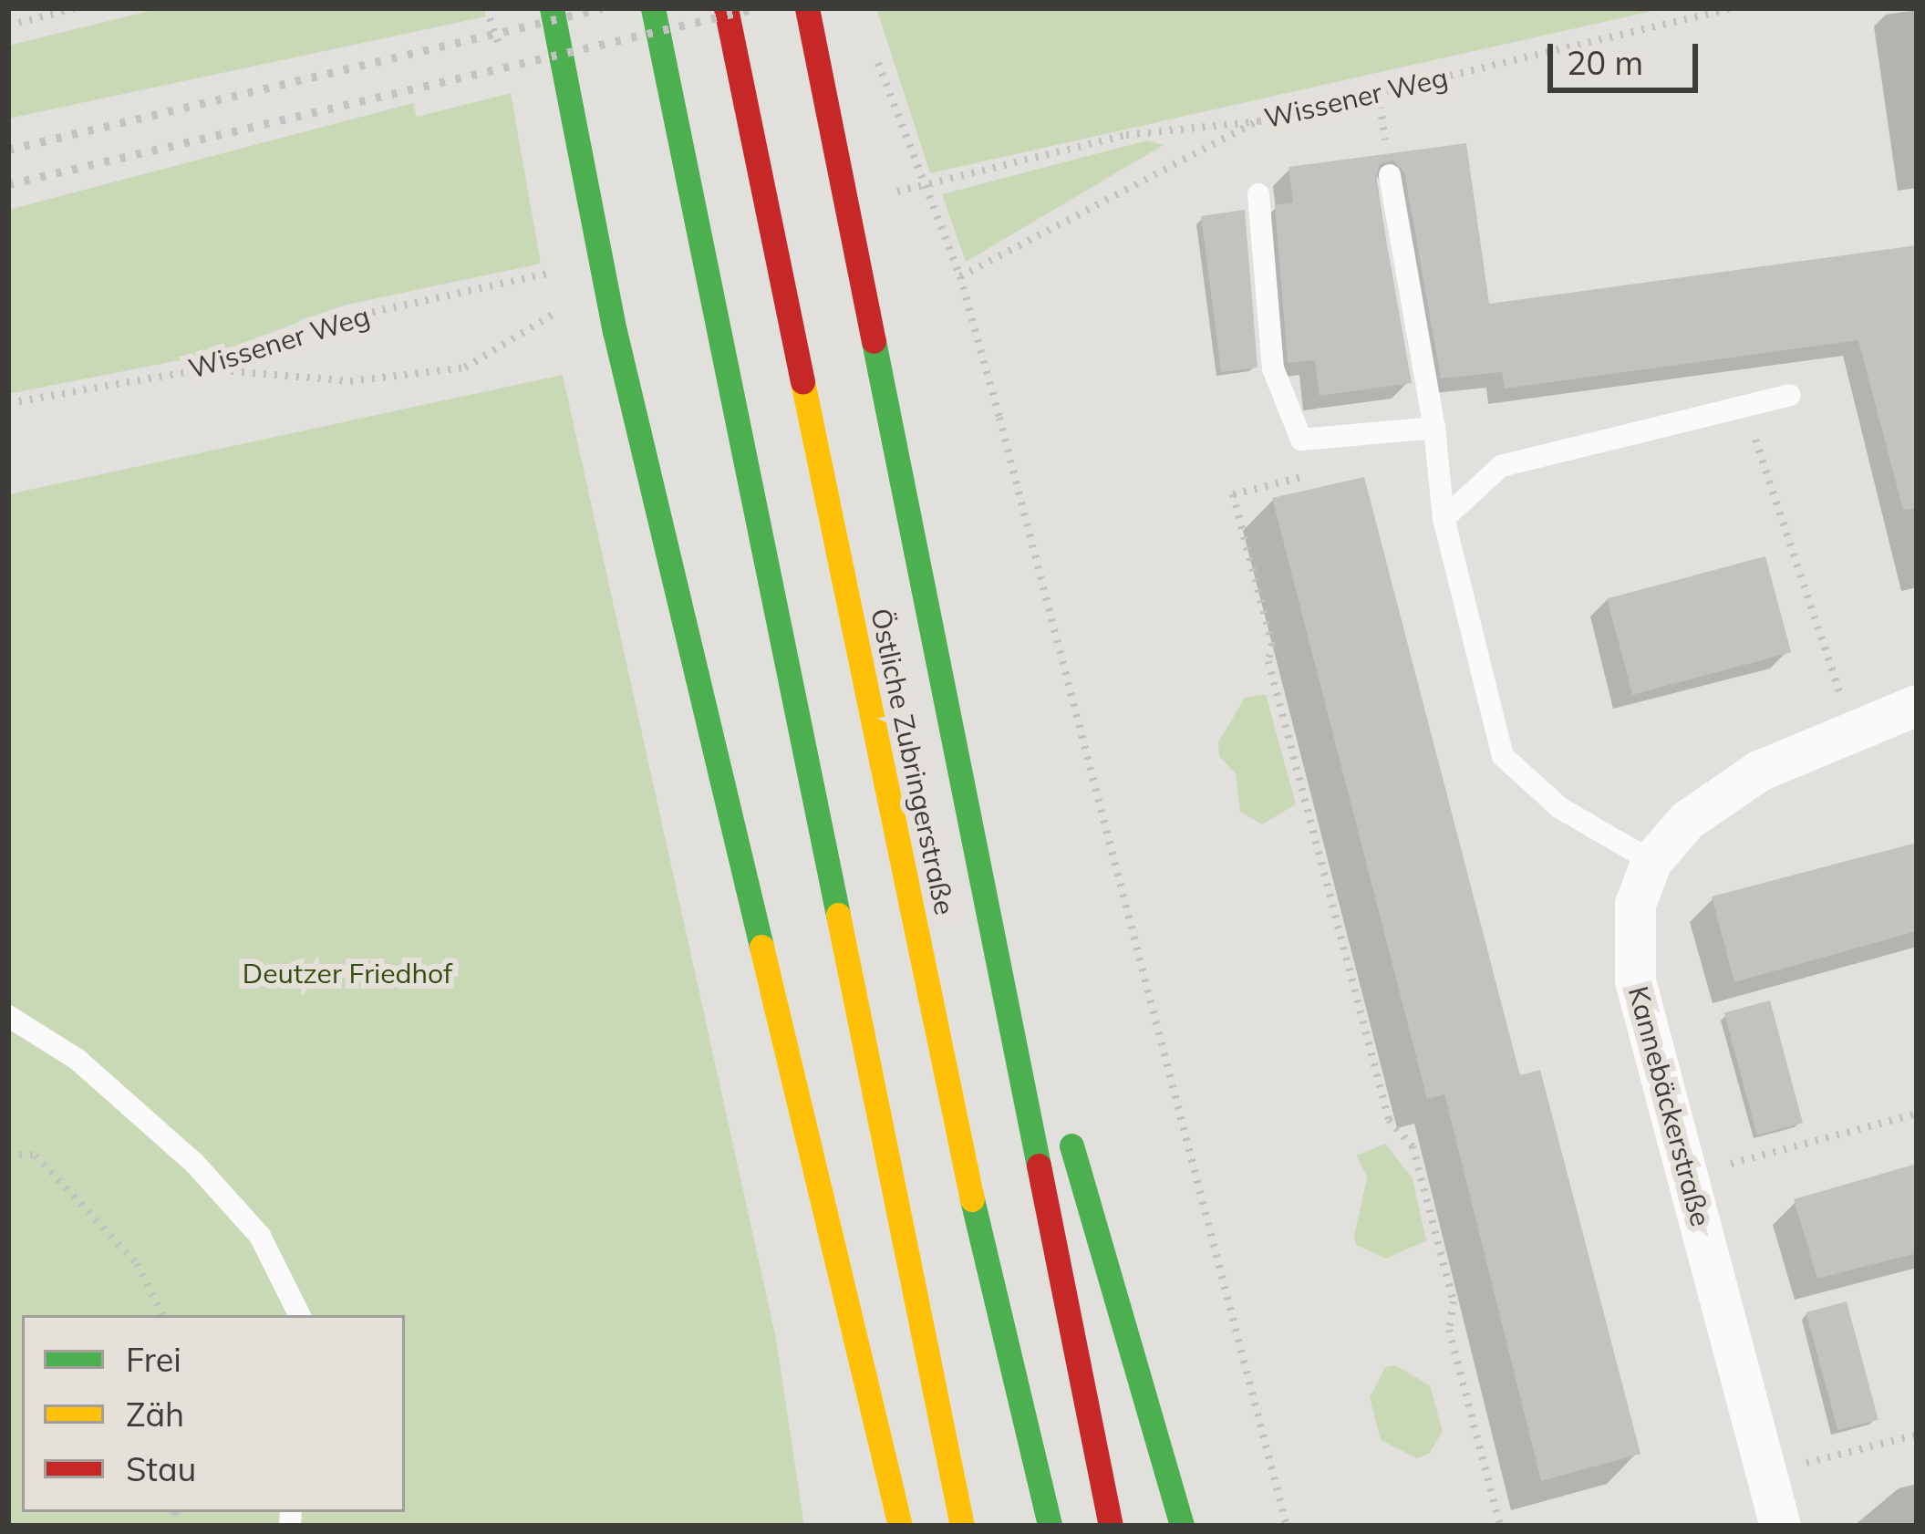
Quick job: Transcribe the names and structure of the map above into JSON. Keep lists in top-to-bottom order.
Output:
{
  "streets": {
    "highway": ["Östliche Zubringerstraße"],
    "street": ["Kannebäckerstraße"],
    "path": ["Wissener Weg"]
  },
  "parks": ["Deutzer Friedhof"],
  "legend": ["Frei", "Zäh", "Stau"],
  "scale_bar": "20 m"
}
